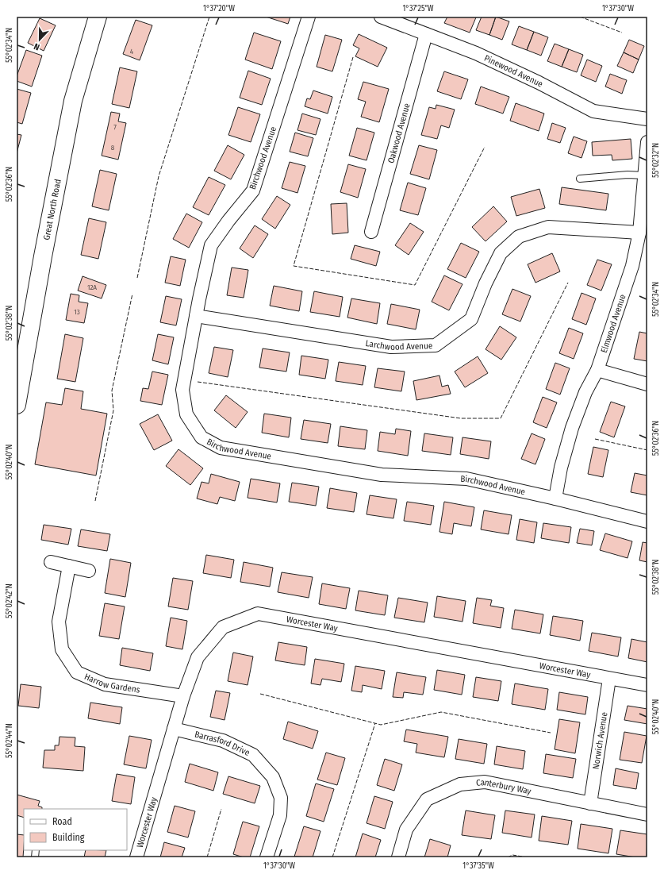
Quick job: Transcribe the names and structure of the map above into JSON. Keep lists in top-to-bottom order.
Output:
{
  "streets": {
    "main road": ["Great North Road"],
    "street": [
      "Pinewood Avenue",
      "Oakwood Avenue",
      "Birchwood Avenue",
      "Elmwood Avenue",
      "Larchwood Avenue",
      "Worcester Way",
      "Harrow Gardens",
      "Norwich Avenue",
      "Barrasford Drive",
      "Canterbury Way"
    ]
  },
  "crossings": [
    ["Pinewood Avenue", "Oakwood Avenue"],
    ["Birchwood Avenue", "Elmwood Avenue"],
    ["Birchwood Avenue", "Larchwood Avenue"],
    ["Elmwood Avenue", "Larchwood Avenue"],
    ["Worcester Way", "Harrow Gardens"],
    ["Worcester Way", "Norwich Avenue"],
    ["Worcester Way", "Barrasford Drive"],
    ["Norwich Avenue", "Canterbury Way"]
  ],
  "house_numbers": [
    "4",
    "7",
    "8",
    "12A",
    "13"
  ],
  "legend": ["Road", "Building"],
  "north": "bottom",
  "coordinates": [
    "1°37'20\"W",
    "1°37'25\"W",
    "1°37'30\"W",
    "55°02'34\"N",
    "55°02'32\"N",
    "55°02'36\"N",
    "55°02'38\"N",
    "55°02'40\"N",
    "55°02'42\"N",
    "55°02'44\"N",
    "1°37'35\"W"
  ]
}
